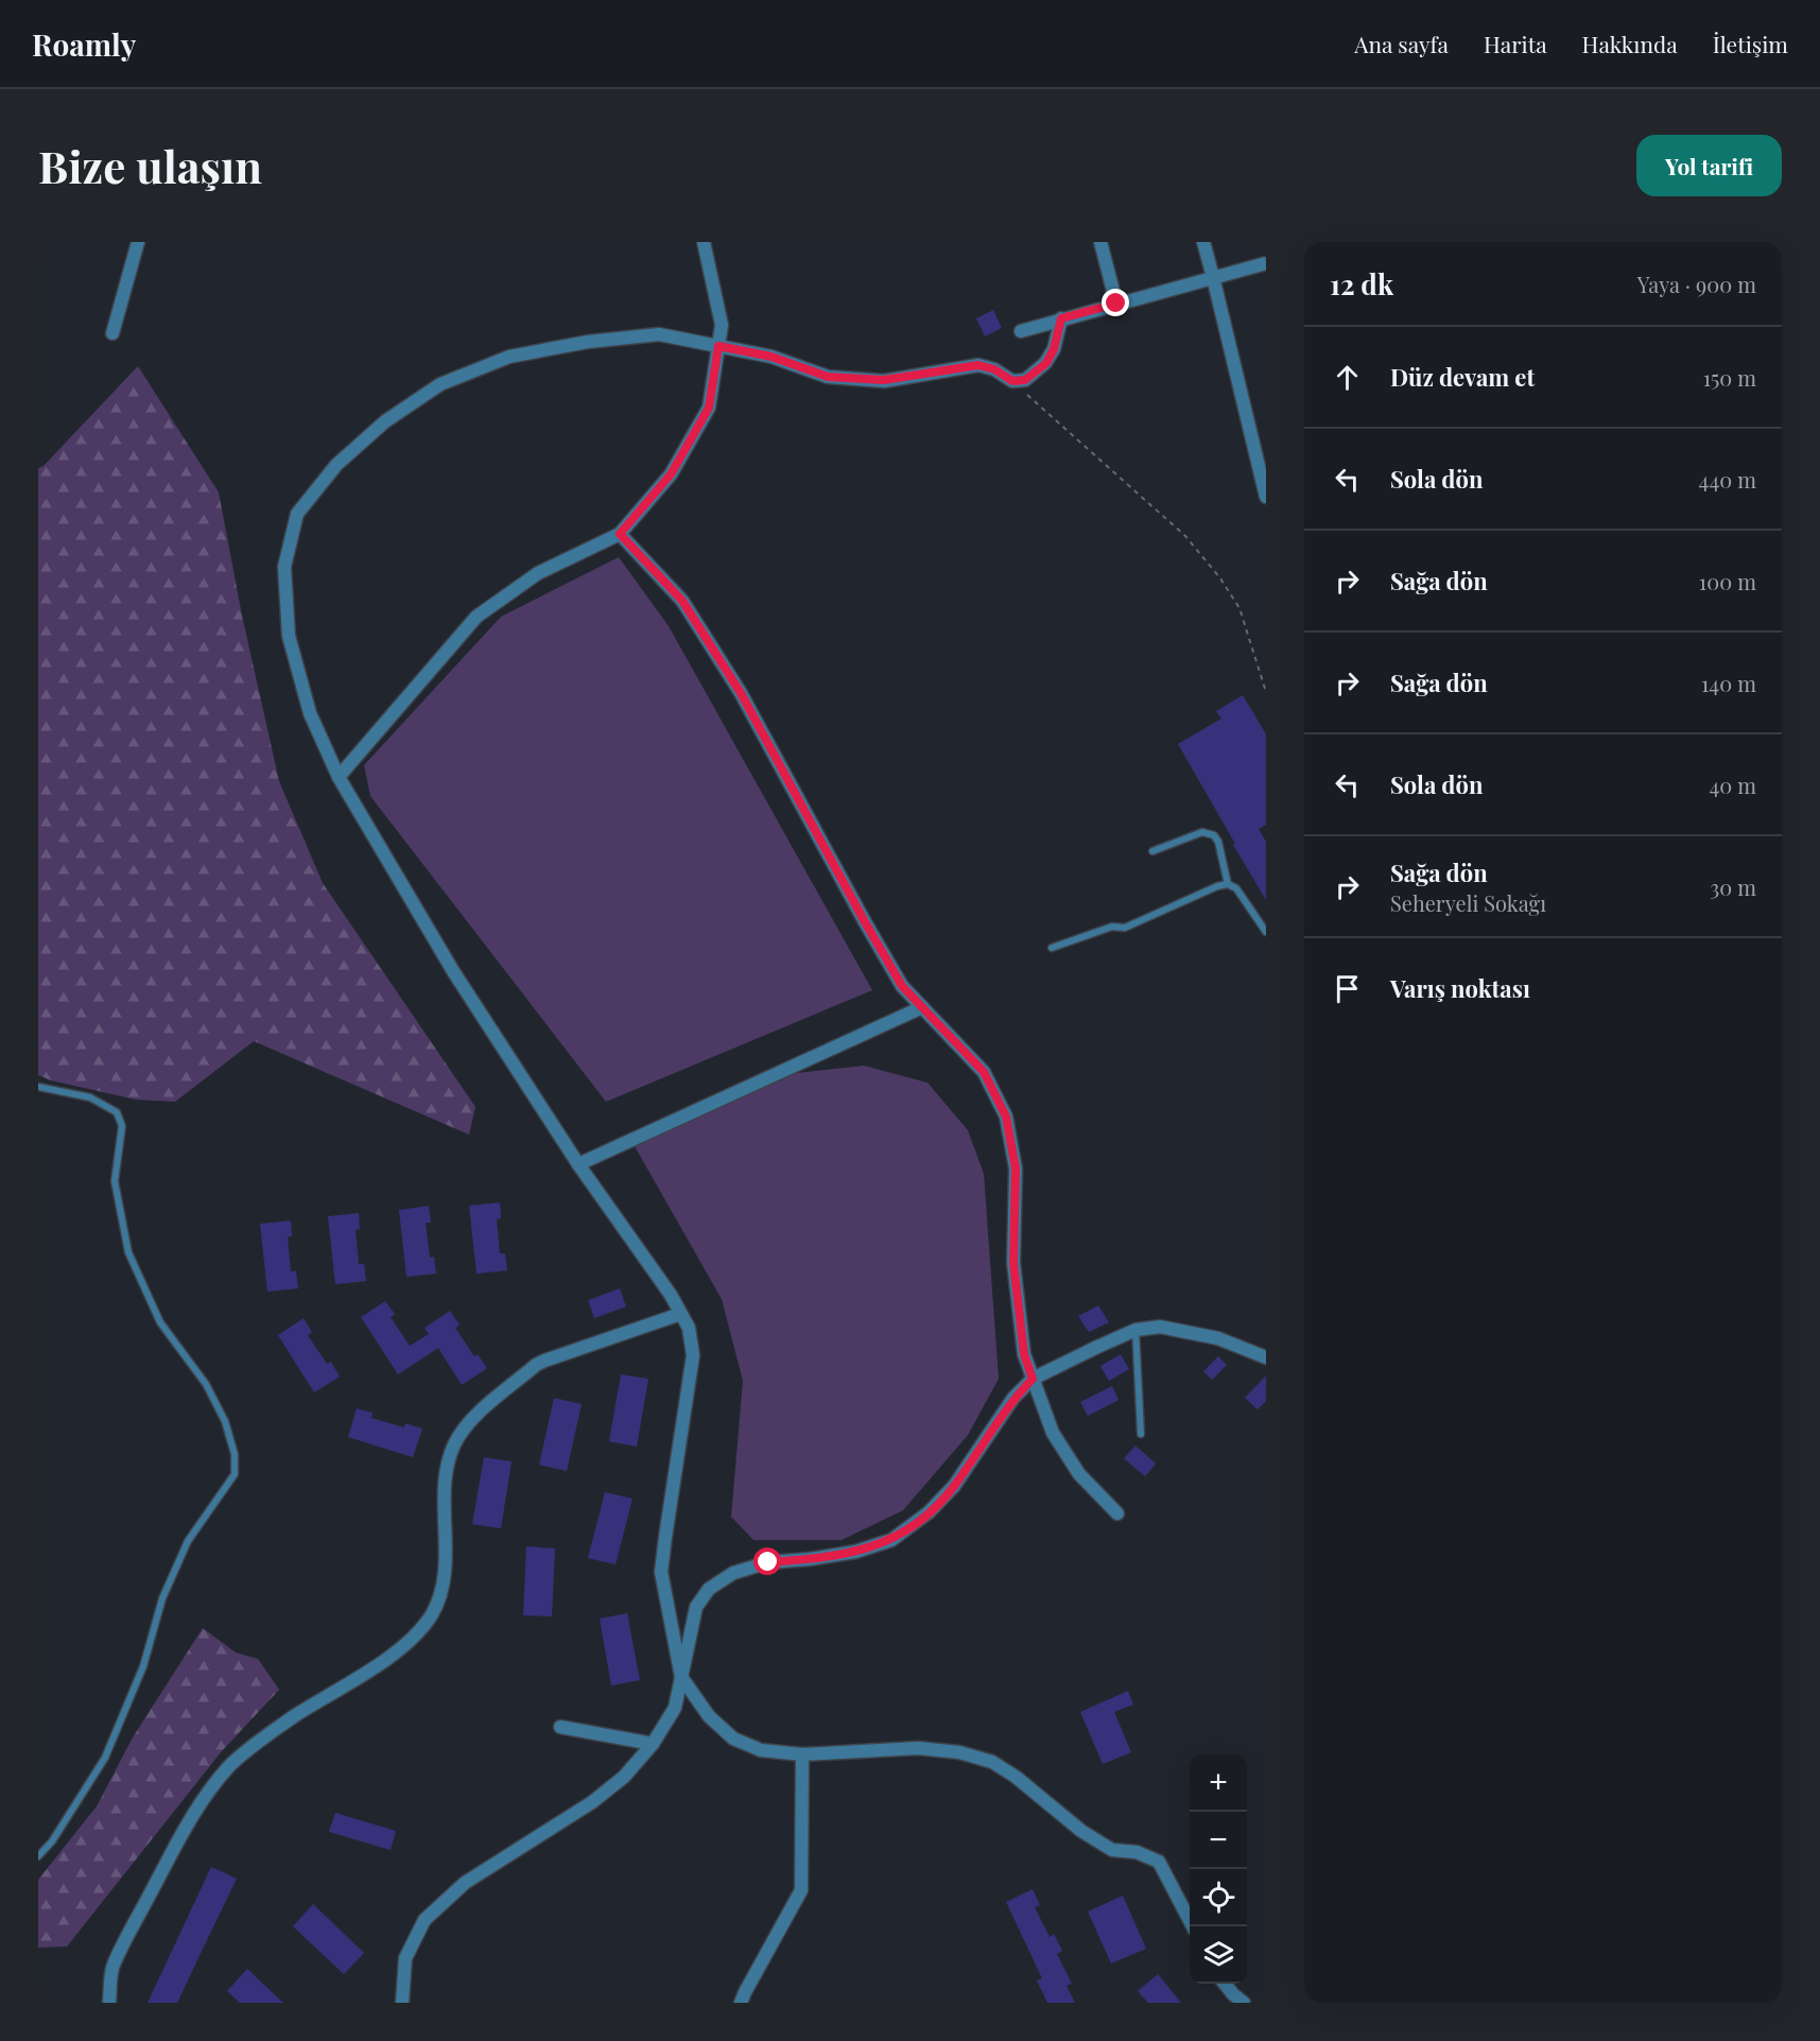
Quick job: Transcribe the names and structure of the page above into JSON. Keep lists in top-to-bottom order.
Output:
{
  "page": {
    "header": "Roamly",
    "nav": [
      "Ana sayfa",
      "Harita",
      "Hakkında",
      "İletişim"
    ],
    "buttons": "Yol tarifi",
    "title": "Bize ulaşın",
    "heading": ["12 dk", "Yaya · 900 m"],
    "list": [
      ["Düz devam et", "150 m"],
      ["Sola dön", "440 m"],
      ["Sağa dön", "100 m"],
      ["Sağa dön", "140 m"],
      ["Sola dön", "40 m"],
      ["Sağa dön", "Seheryeli Sokağı", "30 m"],
      "Varış noktası"
    ],
    "map_buttons": ["+", "−"]
  }
}
